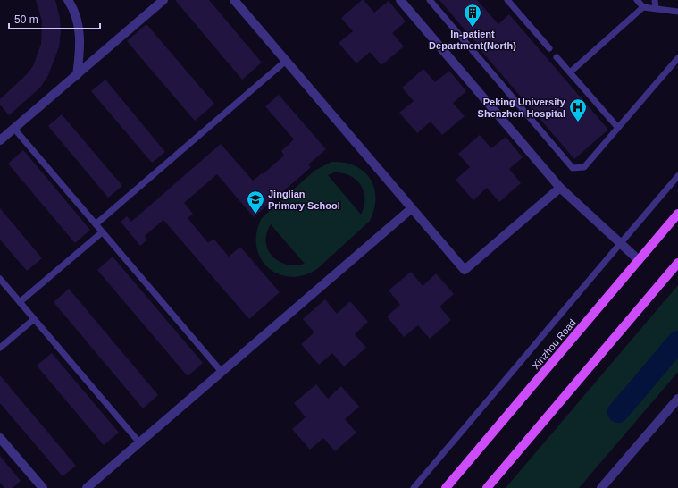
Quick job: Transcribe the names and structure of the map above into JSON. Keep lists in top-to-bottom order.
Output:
{
  "streets": {
    "main road": ["Xinzhou Road"]
  },
  "places": {
    "building": ["In-patient Department(North)"],
    "hospital": ["Peking University Shenzhen Hospital"],
    "school or university": ["Jinglian Primary School"]
  },
  "scale_bar": "50 m"
}
